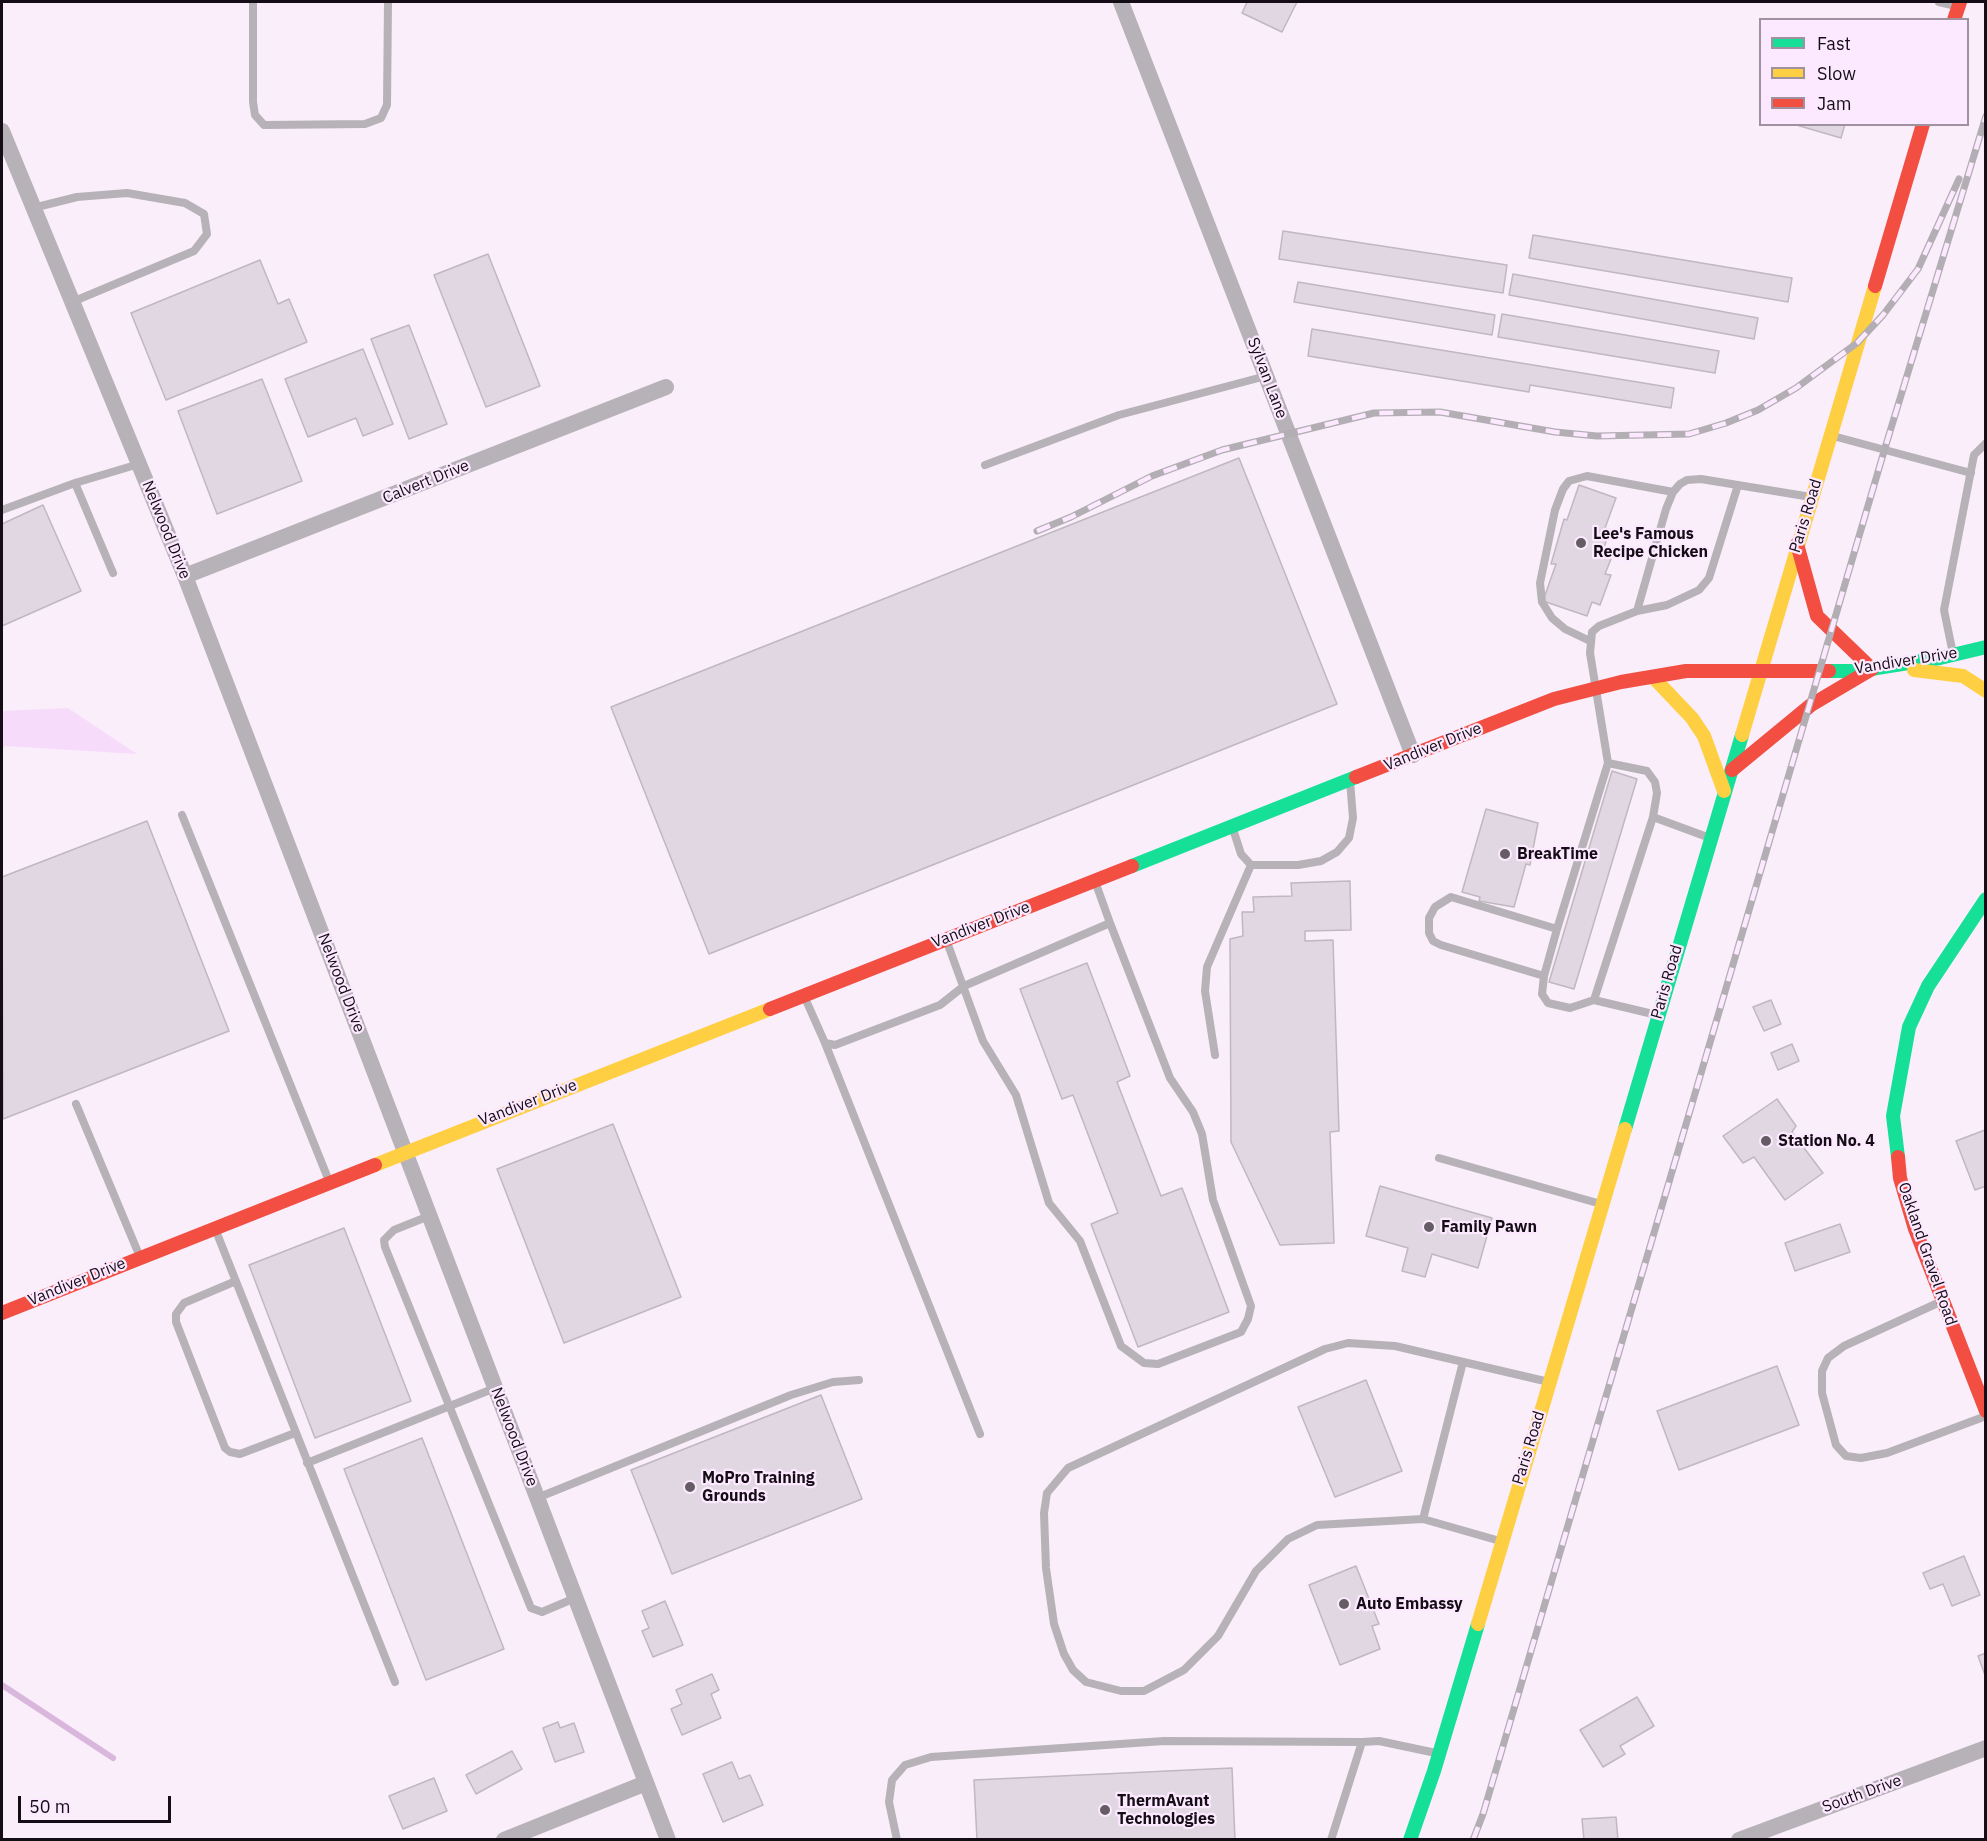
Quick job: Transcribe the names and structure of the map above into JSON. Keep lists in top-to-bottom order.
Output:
{
  "streets": {
    "main road": ["Paris Road", "Vandiver Drive", "Oakland Gravel Road"],
    "street": [
      "Sylvan Lane",
      "Calvert Drive",
      "Nelwood Drive",
      "South Drive"
    ]
  },
  "crossings": [
    ["Sylvan Lane", "Vandiver Drive"],
    ["Calvert Drive", "Nelwood Drive"],
    ["Paris Road", "Vandiver Drive"],
    ["Nelwood Drive", "Vandiver Drive"]
  ],
  "places": [
    "Lee's Famous Recipe Chicken",
    "BreakTime",
    "Station No. 4",
    "Family Pawn",
    "MoPro Training Grounds",
    "Auto Embassy",
    "ThermAvant Technologies"
  ],
  "legend": ["Fast", "Slow", "Jam"],
  "scale_bar": "50 m"
}
